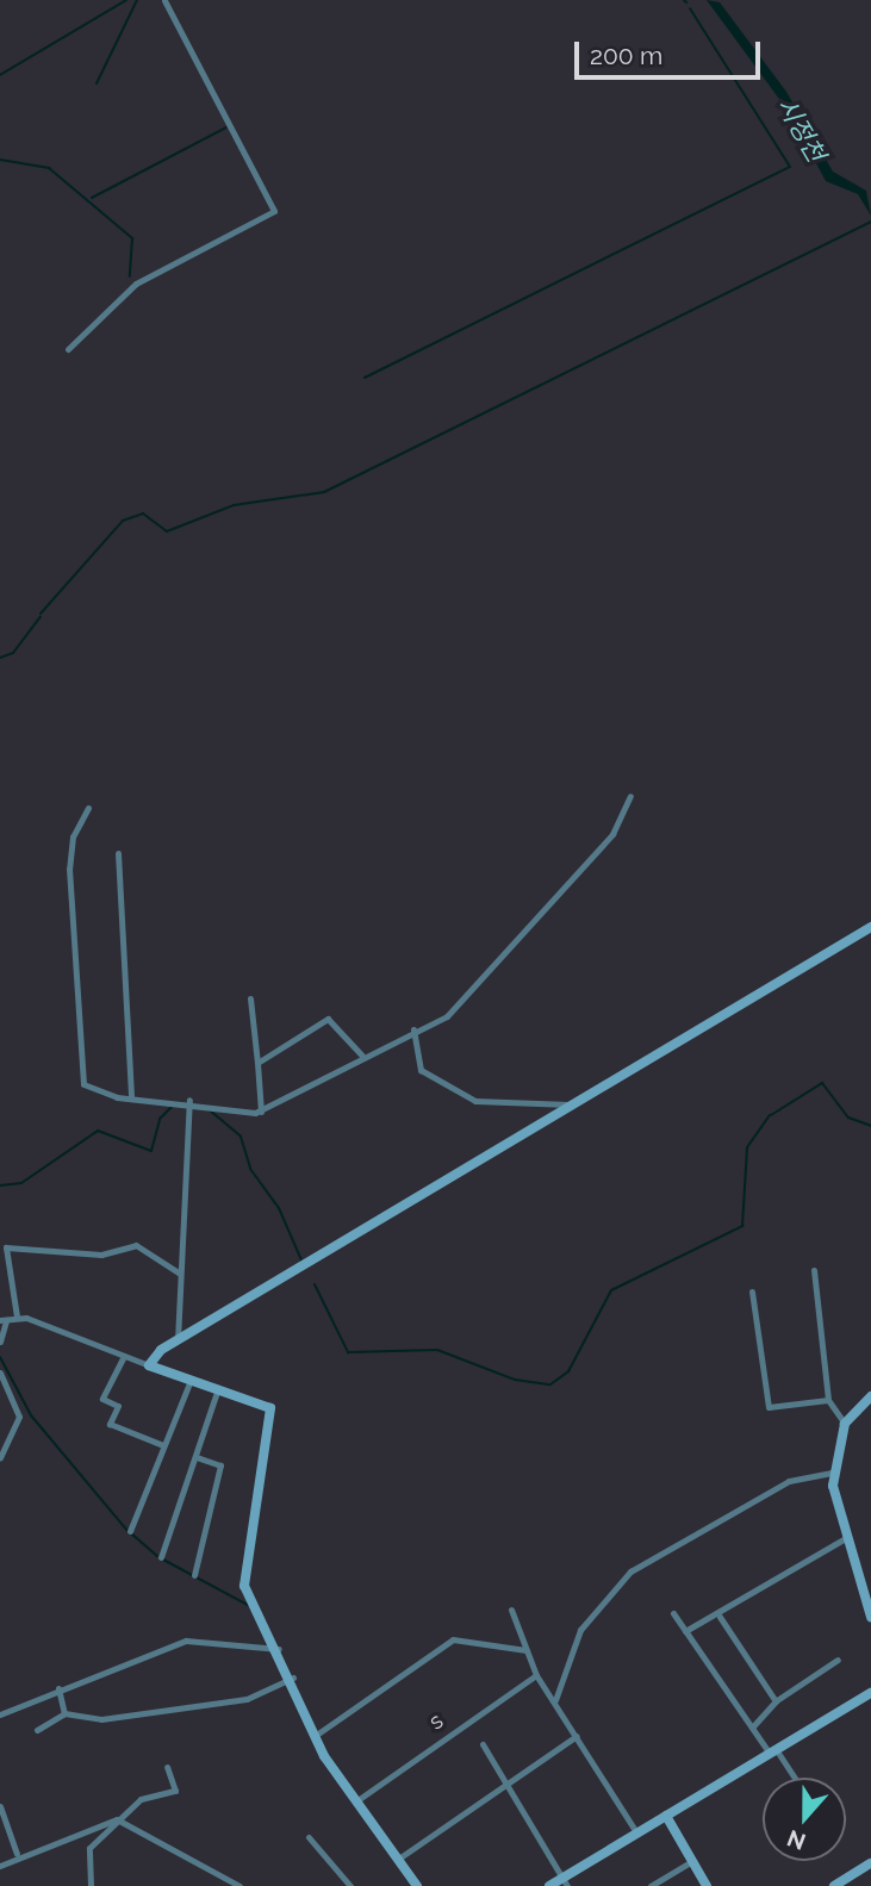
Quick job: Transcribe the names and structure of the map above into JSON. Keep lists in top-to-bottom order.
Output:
{
  "streets": {
    "street": ["s"]
  },
  "water": ["시정천"],
  "scale_bar": "200 m",
  "north": "bottom"
}
